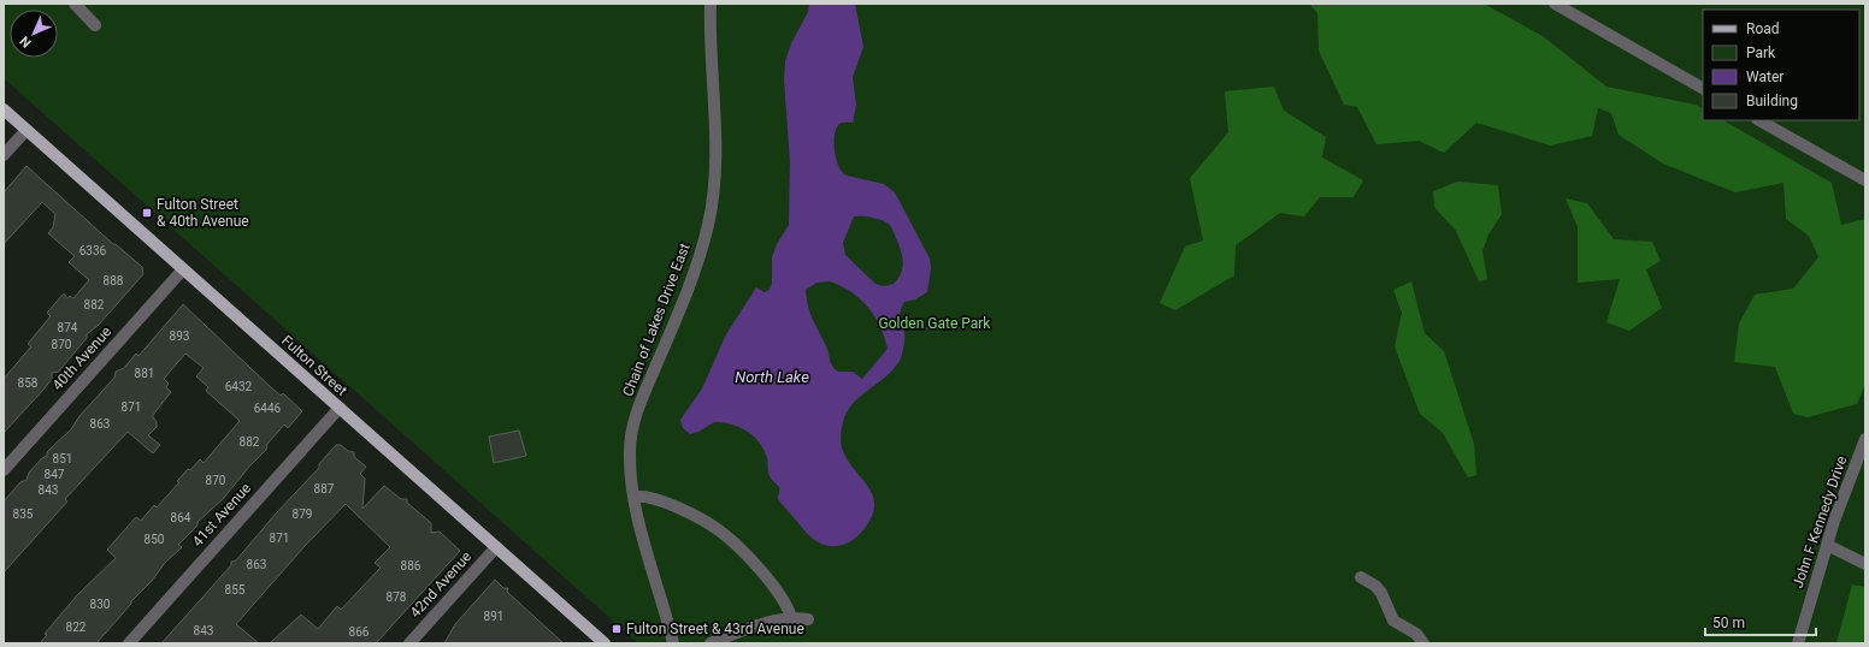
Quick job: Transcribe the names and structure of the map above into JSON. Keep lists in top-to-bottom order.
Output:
{
  "streets": {
    "main road": ["Fulton Street"],
    "street": [
      "Chain of Lakes Drive East",
      "40th Avenue",
      "41st Avenue",
      "John F Kennedy Drive",
      "42nd Avenue"
    ]
  },
  "crossings": [
    ["40th Avenue", "Fulton Street"],
    ["Fulton Street", "41st Avenue"],
    ["Fulton Street", "42nd Avenue"]
  ],
  "water": ["North Lake"],
  "parks": ["Golden Gate Park"],
  "places": {
    "transit": ["Fulton Street & 40th Avenue", "Fulton Street & 43rd Avenue"]
  },
  "house_numbers": [
    "6336",
    "888",
    "882",
    "874",
    "893",
    "870",
    "881",
    "858",
    "6432",
    "871",
    "6446",
    "863",
    "882",
    "851",
    "847",
    "870",
    "887",
    "843",
    "835",
    "879",
    "864",
    "871",
    "850",
    "863",
    "886",
    "855",
    "878",
    "830",
    "891",
    "822",
    "843",
    "866"
  ],
  "legend": [
    "Road",
    "Park",
    "Water",
    "Building"
  ],
  "scale_bar": "50 m",
  "north": "bottom left"
}
